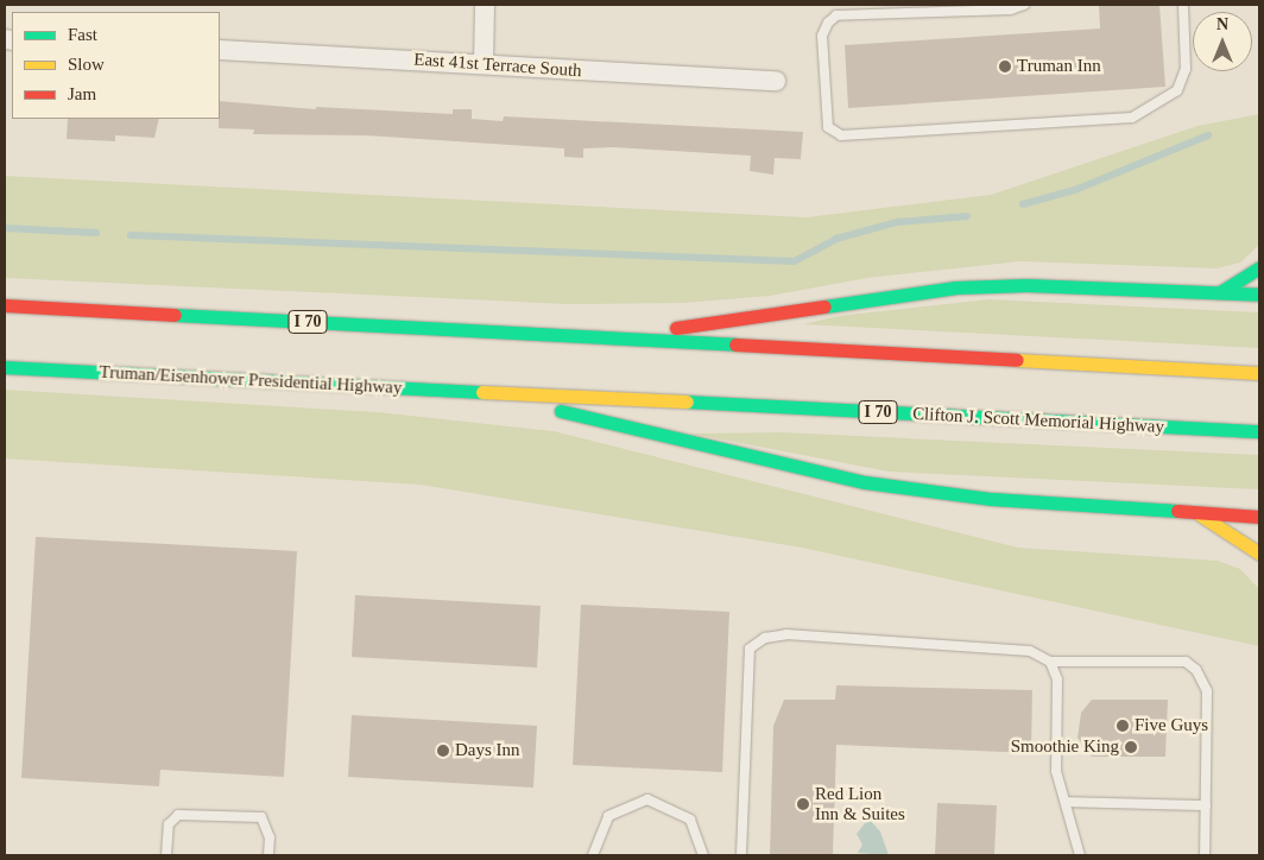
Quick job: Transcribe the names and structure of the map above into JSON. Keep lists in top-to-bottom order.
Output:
{
  "streets": {
    "highway": ["I 70", "Truman/Eisenhower Presidential Highway", "Clifton J. Scott Memorial Highway"],
    "street": ["East 41st Terrace South"]
  },
  "crossings": [
    ["Truman/Eisenhower Presidential Highway", "Clifton J. Scott Memorial Highway"]
  ],
  "places": [
    "Truman Inn",
    "Five Guys",
    "Smoothie King",
    "Days Inn",
    "Red Lion Inn & Suites"
  ],
  "legend": ["Fast", "Slow", "Jam"],
  "north": "top"
}
